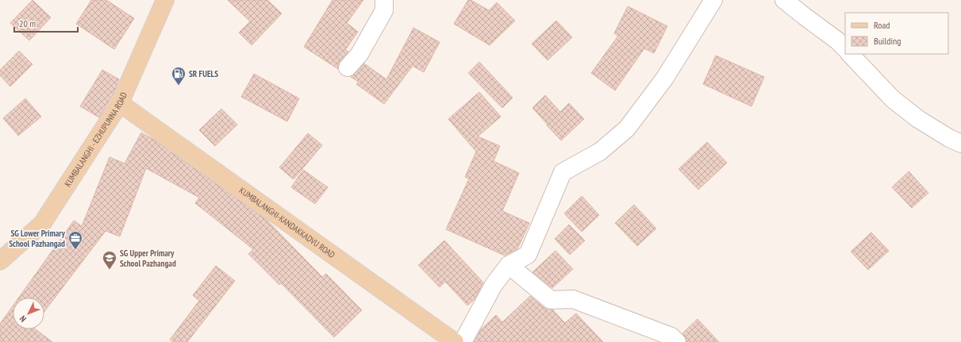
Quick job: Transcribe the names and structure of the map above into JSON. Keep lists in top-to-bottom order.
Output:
{
  "streets": {
    "main road": ["KUMBALANGHI - EZHUPUNNA ROAD", "KUMBALANGHI-KANDAKKADVU ROAD"]
  },
  "crossings": [
    ["KUMBALANGHI - EZHUPUNNA ROAD", "KUMBALANGHI-KANDAKKADVU ROAD"]
  ],
  "places": {
    "fuel station": ["SR FUELS"],
    "office": ["SG Lower Primary School Pazhangad"],
    "school or university": ["SG Upper Primary School Pazhangad"]
  },
  "legend": ["Road", "Building"],
  "scale_bar": "20 m",
  "north": "bottom left"
}
